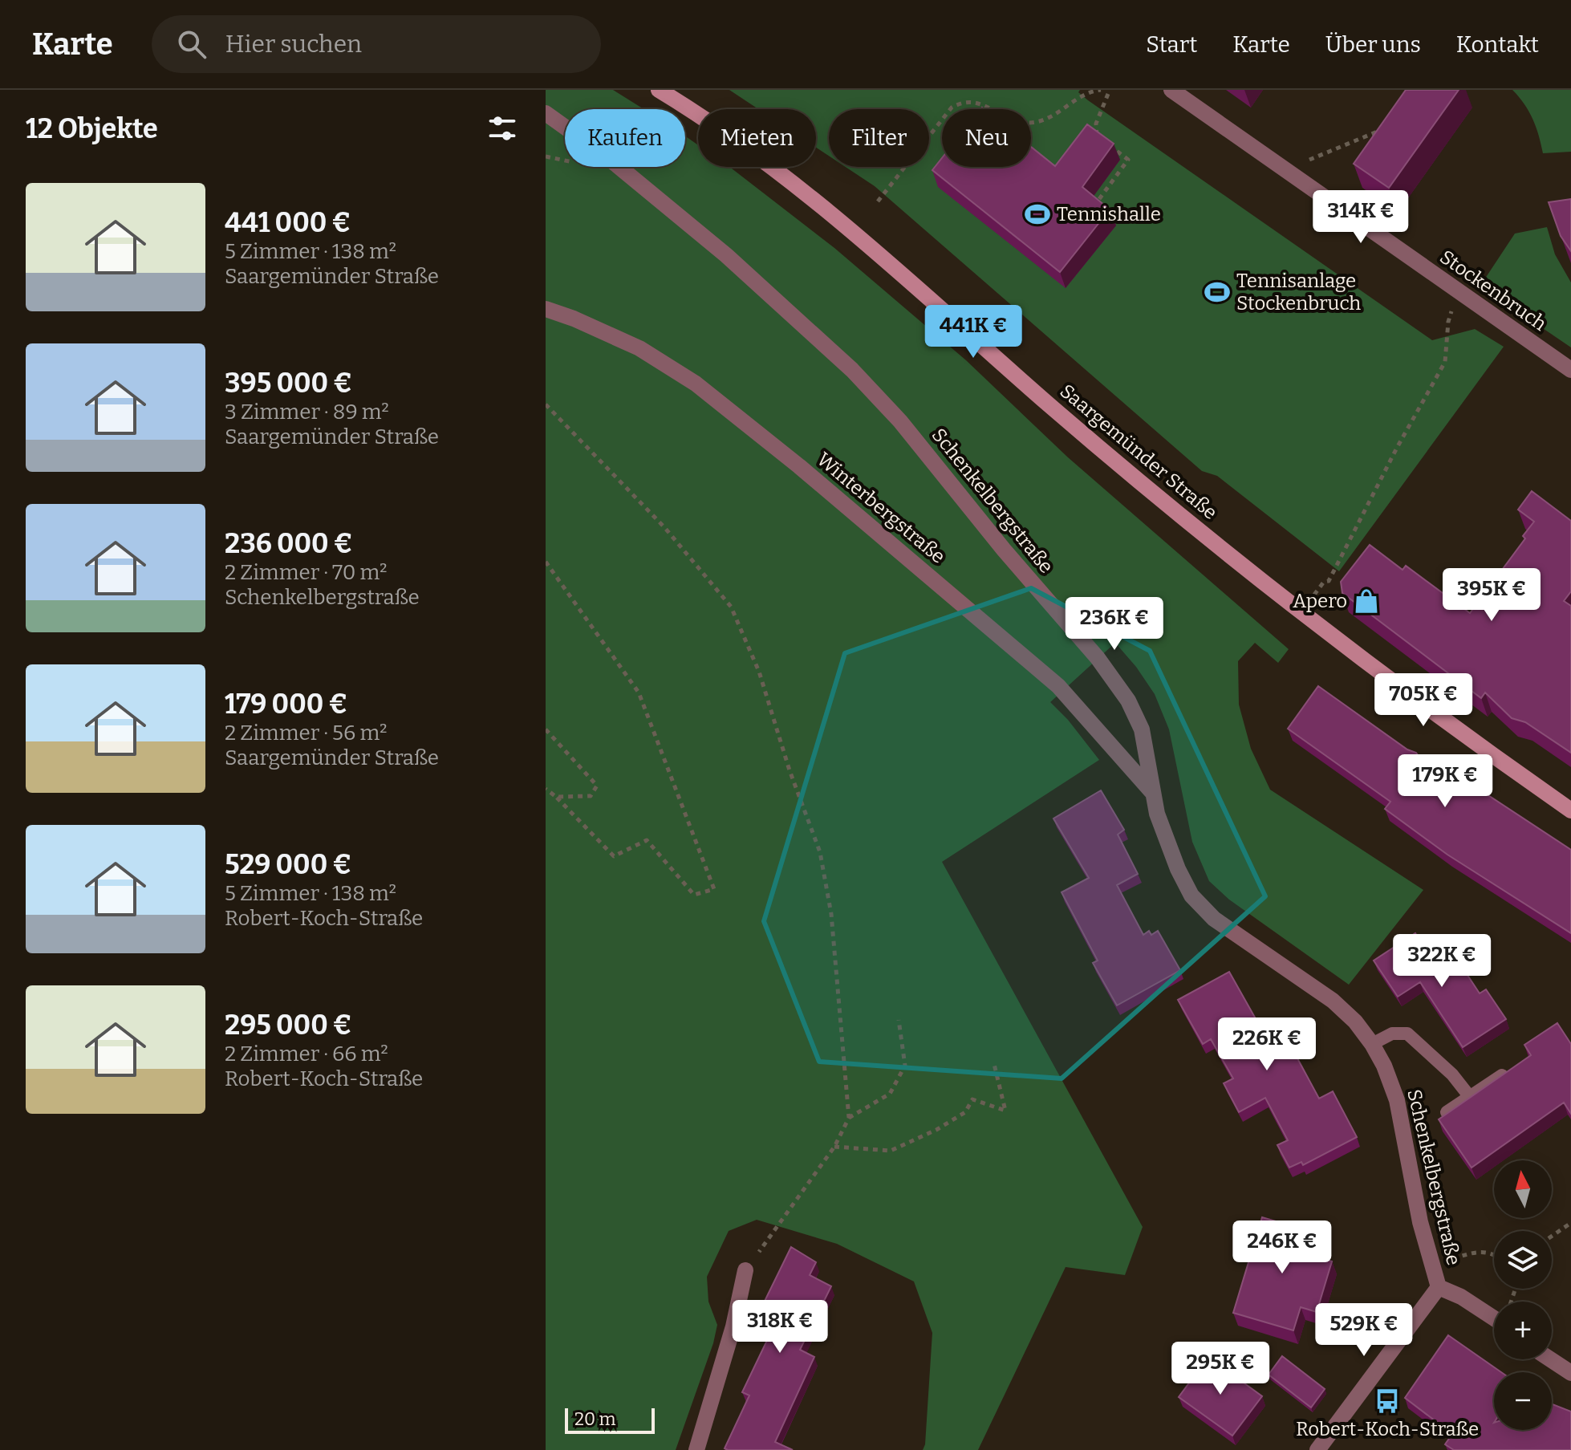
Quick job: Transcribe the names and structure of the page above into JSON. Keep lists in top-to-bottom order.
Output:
{
  "streets": {
    "street": [
      "Stockenbruch",
      "Saargemünder Straße",
      "Schenkelbergstraße",
      "Winterbergstraße"
    ]
  },
  "crossings": [
    ["Schenkelbergstraße", "Winterbergstraße"]
  ],
  "places": {
    "sports": ["Tennishalle", "Tennisanlage Stockenbruch"],
    "shop": ["Apero"],
    "bus stop": ["Robert-Koch-Straße"]
  },
  "scale_bar": "20 m",
  "north": "top",
  "page": {
    "header": "Karte",
    "search": "Hier suchen",
    "nav": [
      "Start",
      "Karte",
      "Über uns",
      "Kontakt"
    ],
    "heading": "12 Objekte",
    "chip": [
      "Kaufen",
      "Mieten",
      "Filter",
      "Neu"
    ],
    "list": [
      {
        "name": "441 000 €",
        "note": "5 Zimmer · 138 m² · Saargemünder Straße"
      },
      {
        "name": "395 000 €",
        "note": "3 Zimmer · 89 m² · Saargemünder Straße"
      },
      {
        "name": "236 000 €",
        "note": "2 Zimmer · 70 m² · Schenkelbergstraße"
      },
      {
        "name": "179 000 €",
        "note": "2 Zimmer · 56 m² · Saargemünder Straße"
      },
      {
        "name": "529 000 €",
        "note": "5 Zimmer · 138 m² · Robert-Koch-Straße"
      },
      {
        "name": "295 000 €",
        "note": "2 Zimmer · 66 m² · Robert-Koch-Straße"
      }
    ],
    "price": [
      "314K €",
      "441K €",
      "395K €",
      "236K €",
      "705K €",
      "179K €",
      "322K €",
      "226K €",
      "246K €",
      "318K €",
      "529K €",
      "295K €"
    ],
    "map_buttons": ["+", "−"],
    "scale": "20 m"
  }
}
